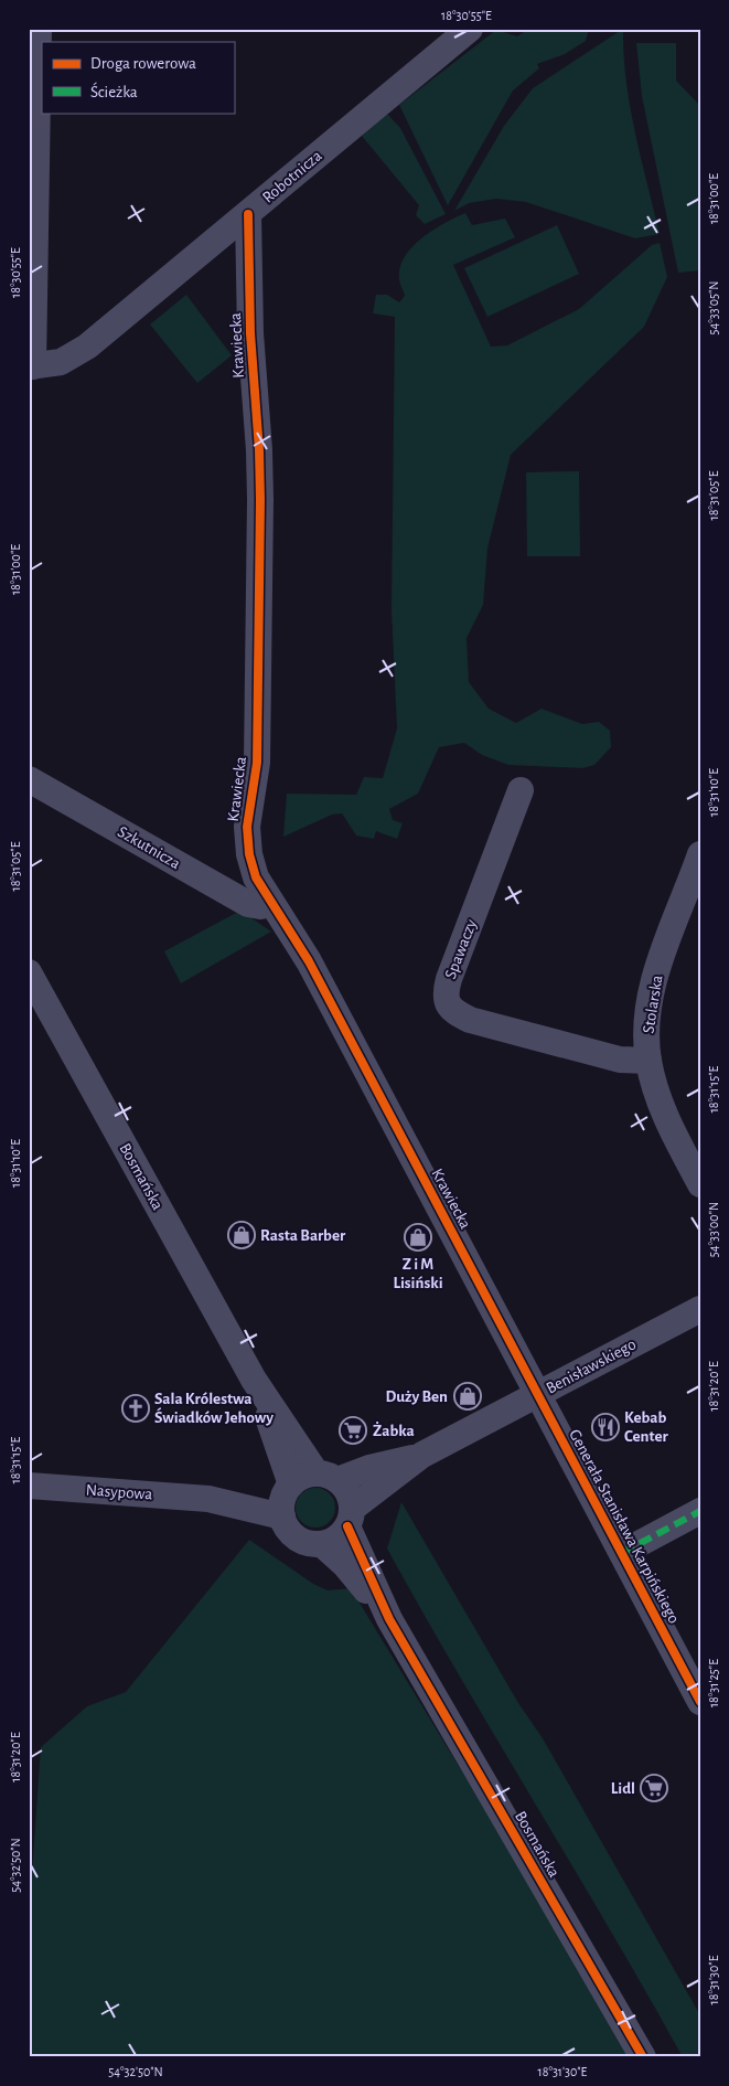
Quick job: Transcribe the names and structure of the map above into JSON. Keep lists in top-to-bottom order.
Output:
{
  "streets": {
    "street": [
      "Robotnicza",
      "Krawiecka",
      "Szkutnicza",
      "Spawaczy",
      "Stolarska",
      "Bosmańska",
      "Benisławskiego",
      "Nasypowa",
      "Generała Stanisława Karpińskiego"
    ]
  },
  "crossings": [
    ["Robotnicza", "Krawiecka"],
    ["Krawiecka", "Szkutnicza"],
    ["Krawiecka", "Benisławskiego"],
    ["Krawiecka", "Generała Stanisława Karpińskiego"],
    ["Spawaczy", "Stolarska"],
    ["Bosmańska", "Benisławskiego"],
    ["Bosmańska", "Nasypowa"],
    ["Benisławskiego", "Nasypowa"],
    ["Benisławskiego", "Generała Stanisława Karpińskiego"]
  ],
  "places": {
    "shop": ["Rasta Barber", "Z i M Lisiński", "Duży Ben"],
    "church": ["Sala Królestwa Świadków Jehowy"],
    "restaurant": ["Kebab Center"],
    "supermarket": ["Żabka", "Lidl"]
  },
  "legend": ["Droga rowerowa", "Ścieżka"],
  "coordinates": [
    "18°30'55\"E",
    "18°31'00\"E",
    "54°33'05\"N",
    "18°31'05\"E",
    "18°31'10\"E",
    "18°31'15\"E",
    "54°33'00\"N",
    "18°31'20\"E",
    "18°31'25\"E",
    "54°32'50\"N",
    "18°31'30\"E"
  ]
}
